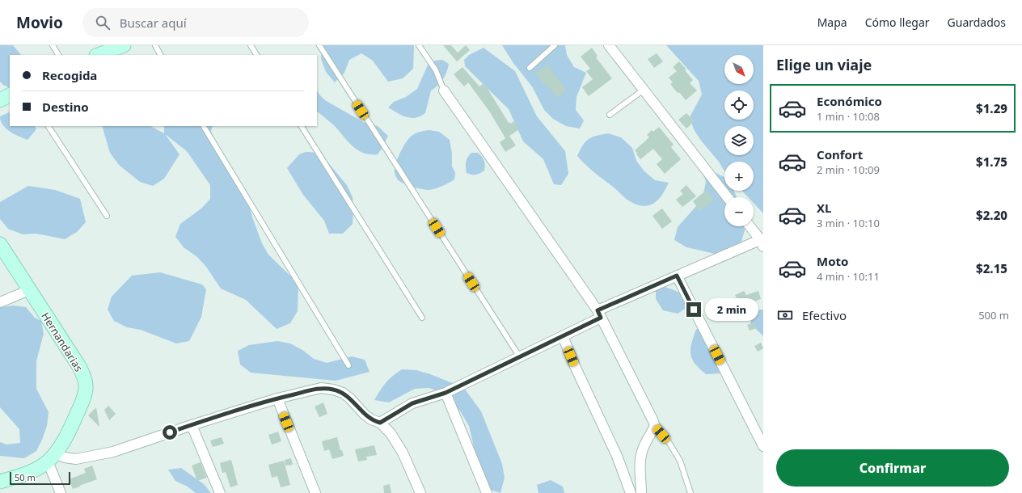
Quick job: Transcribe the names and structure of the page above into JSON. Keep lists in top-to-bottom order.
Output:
{
  "streets": {
    "street": ["Hernandarias"]
  },
  "scale_bar": "50 m",
  "north": "bottom right",
  "page": {
    "header": "Movio",
    "search": "Buscar aquí",
    "nav": ["Mapa", "Cómo llegar", "Guardados"],
    "heading": "Elige un viaje",
    "map_buttons": ["+", "−"],
    "banner": ["Recogida", "Destino"],
    "list": [
      {
        "name": "Económico",
        "note": "1 min · 10:08",
        "value": "$1.29"
      },
      {
        "name": "Confort",
        "note": "2 min · 10:09",
        "value": "$1.75"
      },
      {
        "name": "XL",
        "note": "3 min · 10:10",
        "value": "$2.20"
      },
      {
        "name": "Moto",
        "note": "4 min · 10:11",
        "value": "$2.15"
      }
    ],
    "pay": ["Efectivo", "500 m"],
    "bubble": "2 min",
    "buttons": "Confirmar",
    "scale": "50 m"
  }
}
